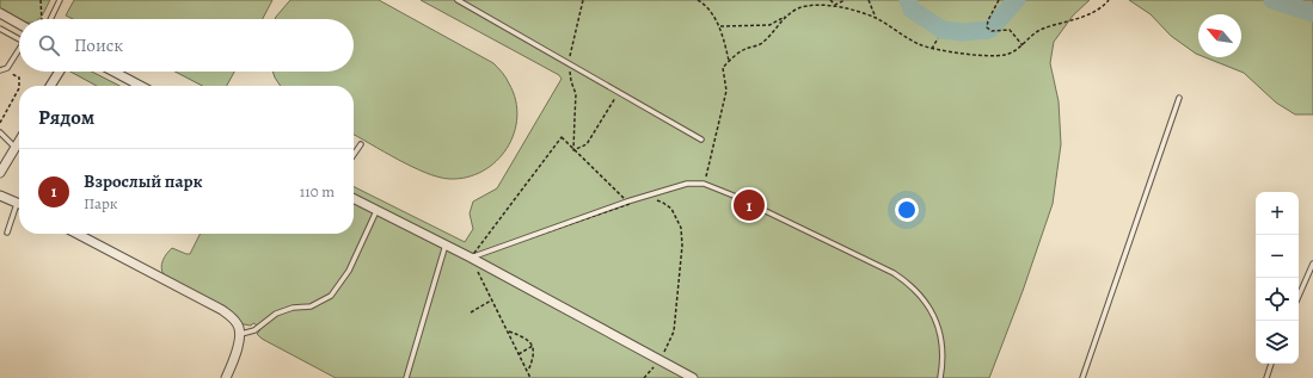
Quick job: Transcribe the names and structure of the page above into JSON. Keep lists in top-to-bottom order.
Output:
{
  "north": "top left",
  "page": {
    "search": "Поиск",
    "heading": "Рядом",
    "list": [
      {
        "mark": "1",
        "name": "Взрослый парк",
        "note": "Парк",
        "value": "110 m"
      }
    ],
    "pins": "1",
    "map_buttons": ["+", "−"]
  }
}
